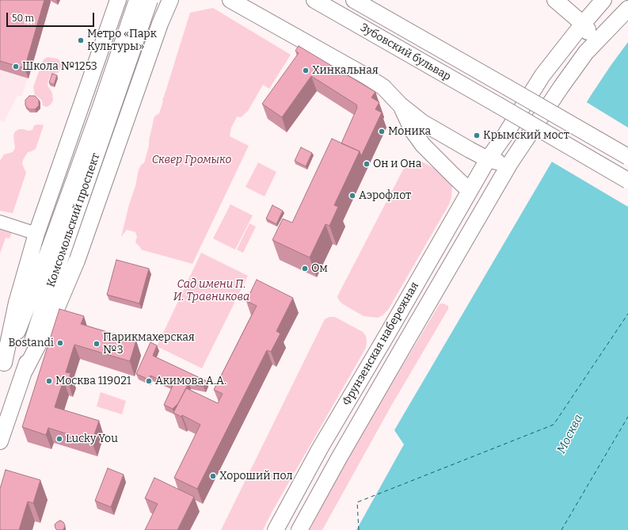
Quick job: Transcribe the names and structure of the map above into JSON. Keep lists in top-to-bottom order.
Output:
{
  "streets": {
    "main road": ["Зубовский бульвар", "Комсомольский проспект", "Фрунзенская набережная"]
  },
  "water": ["Москва"],
  "parks": ["Сквер Громыко", "Сад имени П. И. Травникова"],
  "places": [
    "Метро «Парк Культуры»",
    "Школа №1253",
    "Хинкальная",
    "Моника",
    "Крымский мост",
    "Он и Она",
    "Аэрофлот",
    "Ом",
    "Bostandi",
    "Парикмахерская №3",
    "Москва 119021",
    "Акимова А.А.",
    "Lucky You",
    "Хороший пол"
  ],
  "scale_bar": "50 m"
}
